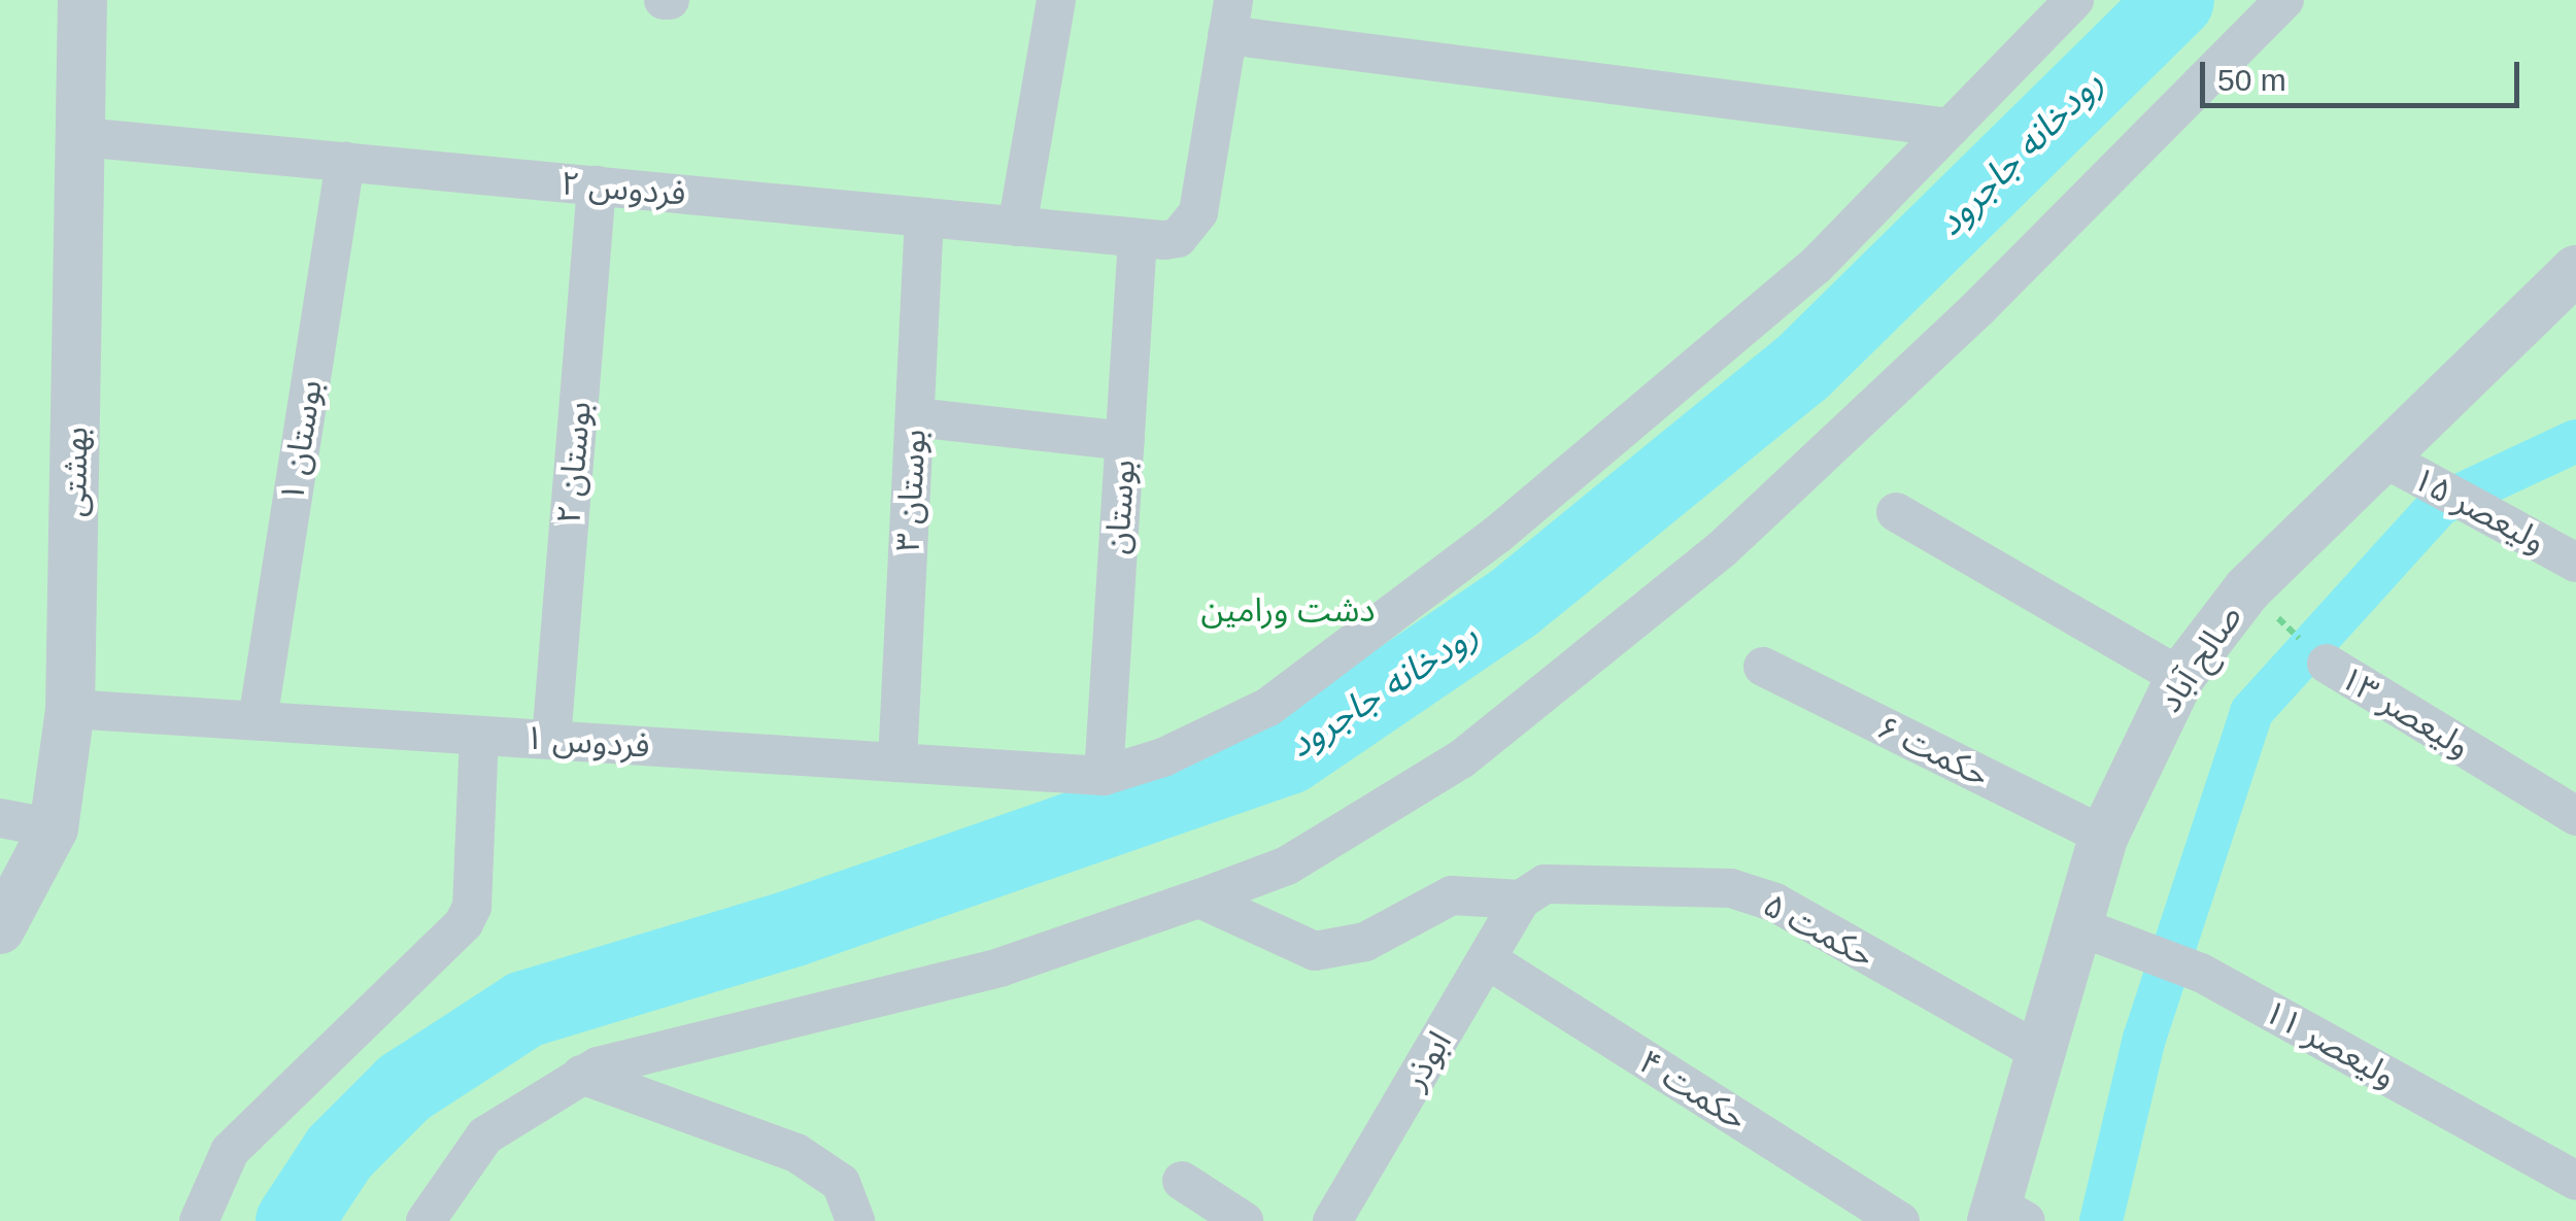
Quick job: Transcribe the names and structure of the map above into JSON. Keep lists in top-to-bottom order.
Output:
{
  "streets": {
    "street": [
      "فردوس ۲",
      "بوستان ۱",
      "بوستان ۲",
      "بهشتی",
      "بوستان ۳",
      "بوستان",
      "۱۵ ولیعصر",
      "صالح آباد",
      "ولیعصر ۱۳",
      "فردوس ۱",
      "حکمت ۶",
      "حکمت ۵",
      "ولیعصر ۱۱",
      "ابوذر",
      "حکمت ۴"
    ]
  },
  "crossings": [
    ["فردوس ۲", "بوستان ۱"],
    ["فردوس ۲", "بوستان ۲"],
    ["فردوس ۲", "بهشتی"],
    ["فردوس ۲", "بوستان ۳"],
    ["فردوس ۲", "بوستان"],
    ["بوستان ۱", "فردوس ۱"],
    ["بوستان ۲", "فردوس ۱"],
    ["بهشتی", "فردوس ۱"],
    ["بوستان ۳", "فردوس ۱"],
    ["بوستان", "فردوس ۱"],
    ["۱۵ ولیعصر", "صالح آباد"],
    ["صالح آباد", "ولیعصر ۱۳"],
    ["صالح آباد", "حکمت ۶"],
    ["صالح آباد", "حکمت ۵"],
    ["صالح آباد", "ولیعصر ۱۱"],
    ["حکمت ۵", "ابوذر"],
    ["ابوذر", "حکمت ۴"]
  ],
  "water": ["رودخانه جاجرود"],
  "parks": ["دشت ورامین"],
  "scale_bar": "50 m"
}
